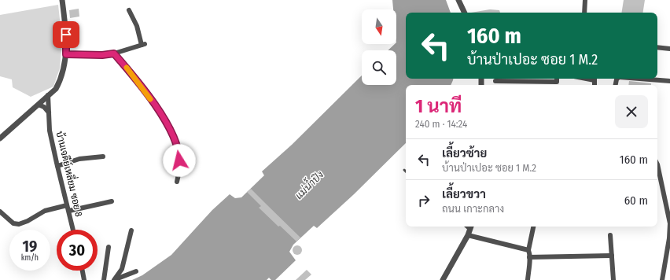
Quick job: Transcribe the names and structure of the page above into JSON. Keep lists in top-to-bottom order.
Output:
{
  "streets": {
    "street": ["บ้านเจดีย์เหลี่ยม ซอย 8"]
  },
  "water": ["แม่น้ำปิง"],
  "north": "bottom",
  "page": {
    "turn": ["160 m", "บ้านป่าเปอะ ซอย 1 M.2"],
    "heading": ["1 นาที", "240 m · 14:24"],
    "list": [
      {
        "name": "เลี้ยวซ้าย",
        "note": "บ้านป่าเปอะ ซอย 1 M.2",
        "value": "160 m"
      },
      {
        "name": "เลี้ยวขวา",
        "note": "ถนน เกาะกลาง",
        "value": "60 m"
      }
    ],
    "speed": "19 km/h",
    "limit": "30"
  }
}
